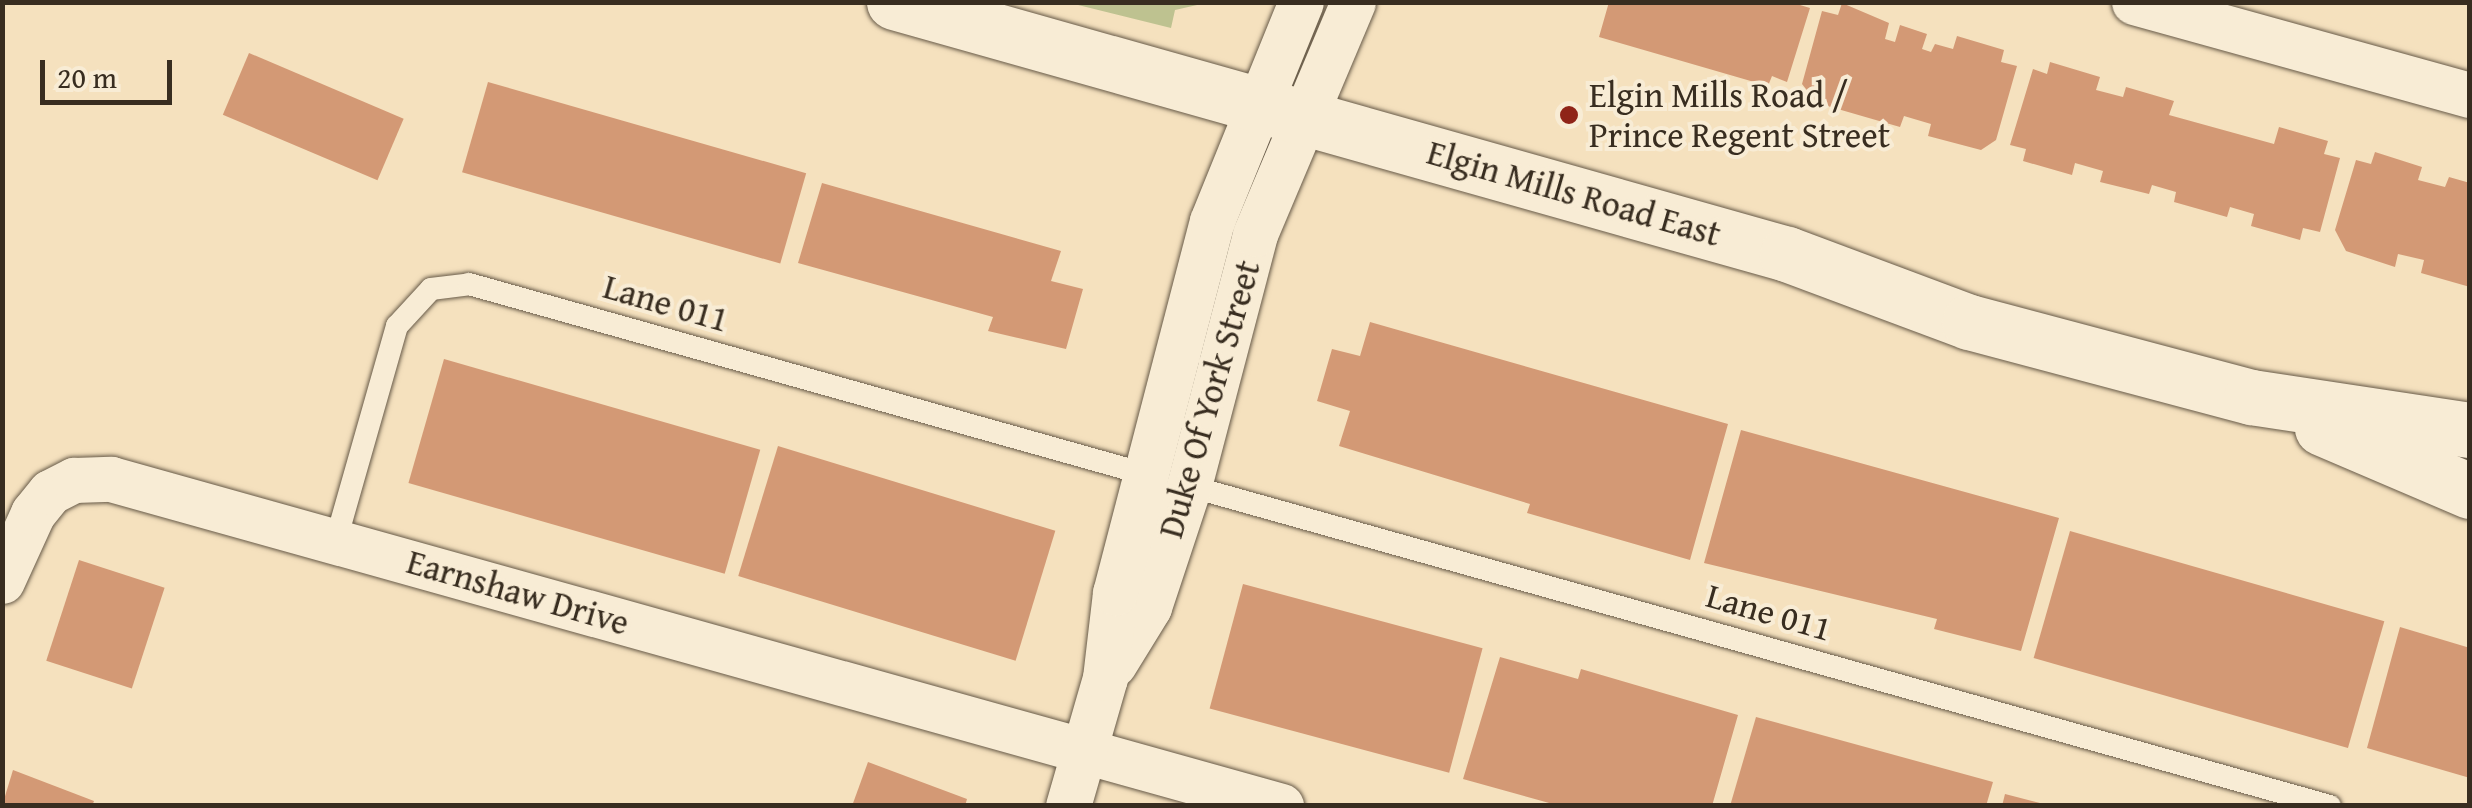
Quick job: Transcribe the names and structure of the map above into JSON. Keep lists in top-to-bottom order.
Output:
{
  "streets": {
    "main road": ["Elgin Mills Road East"],
    "street": ["Duke Of York Street", "Earnshaw Drive"],
    "lane": ["Lane 011"]
  },
  "crossings": [
    ["Elgin Mills Road East", "Duke Of York Street"],
    ["Lane 011", "Duke Of York Street"],
    ["Lane 011", "Earnshaw Drive"],
    ["Duke Of York Street", "Earnshaw Drive"]
  ],
  "places": ["Elgin Mills Road / Prince Regent Street"],
  "scale_bar": "20 m"
}
